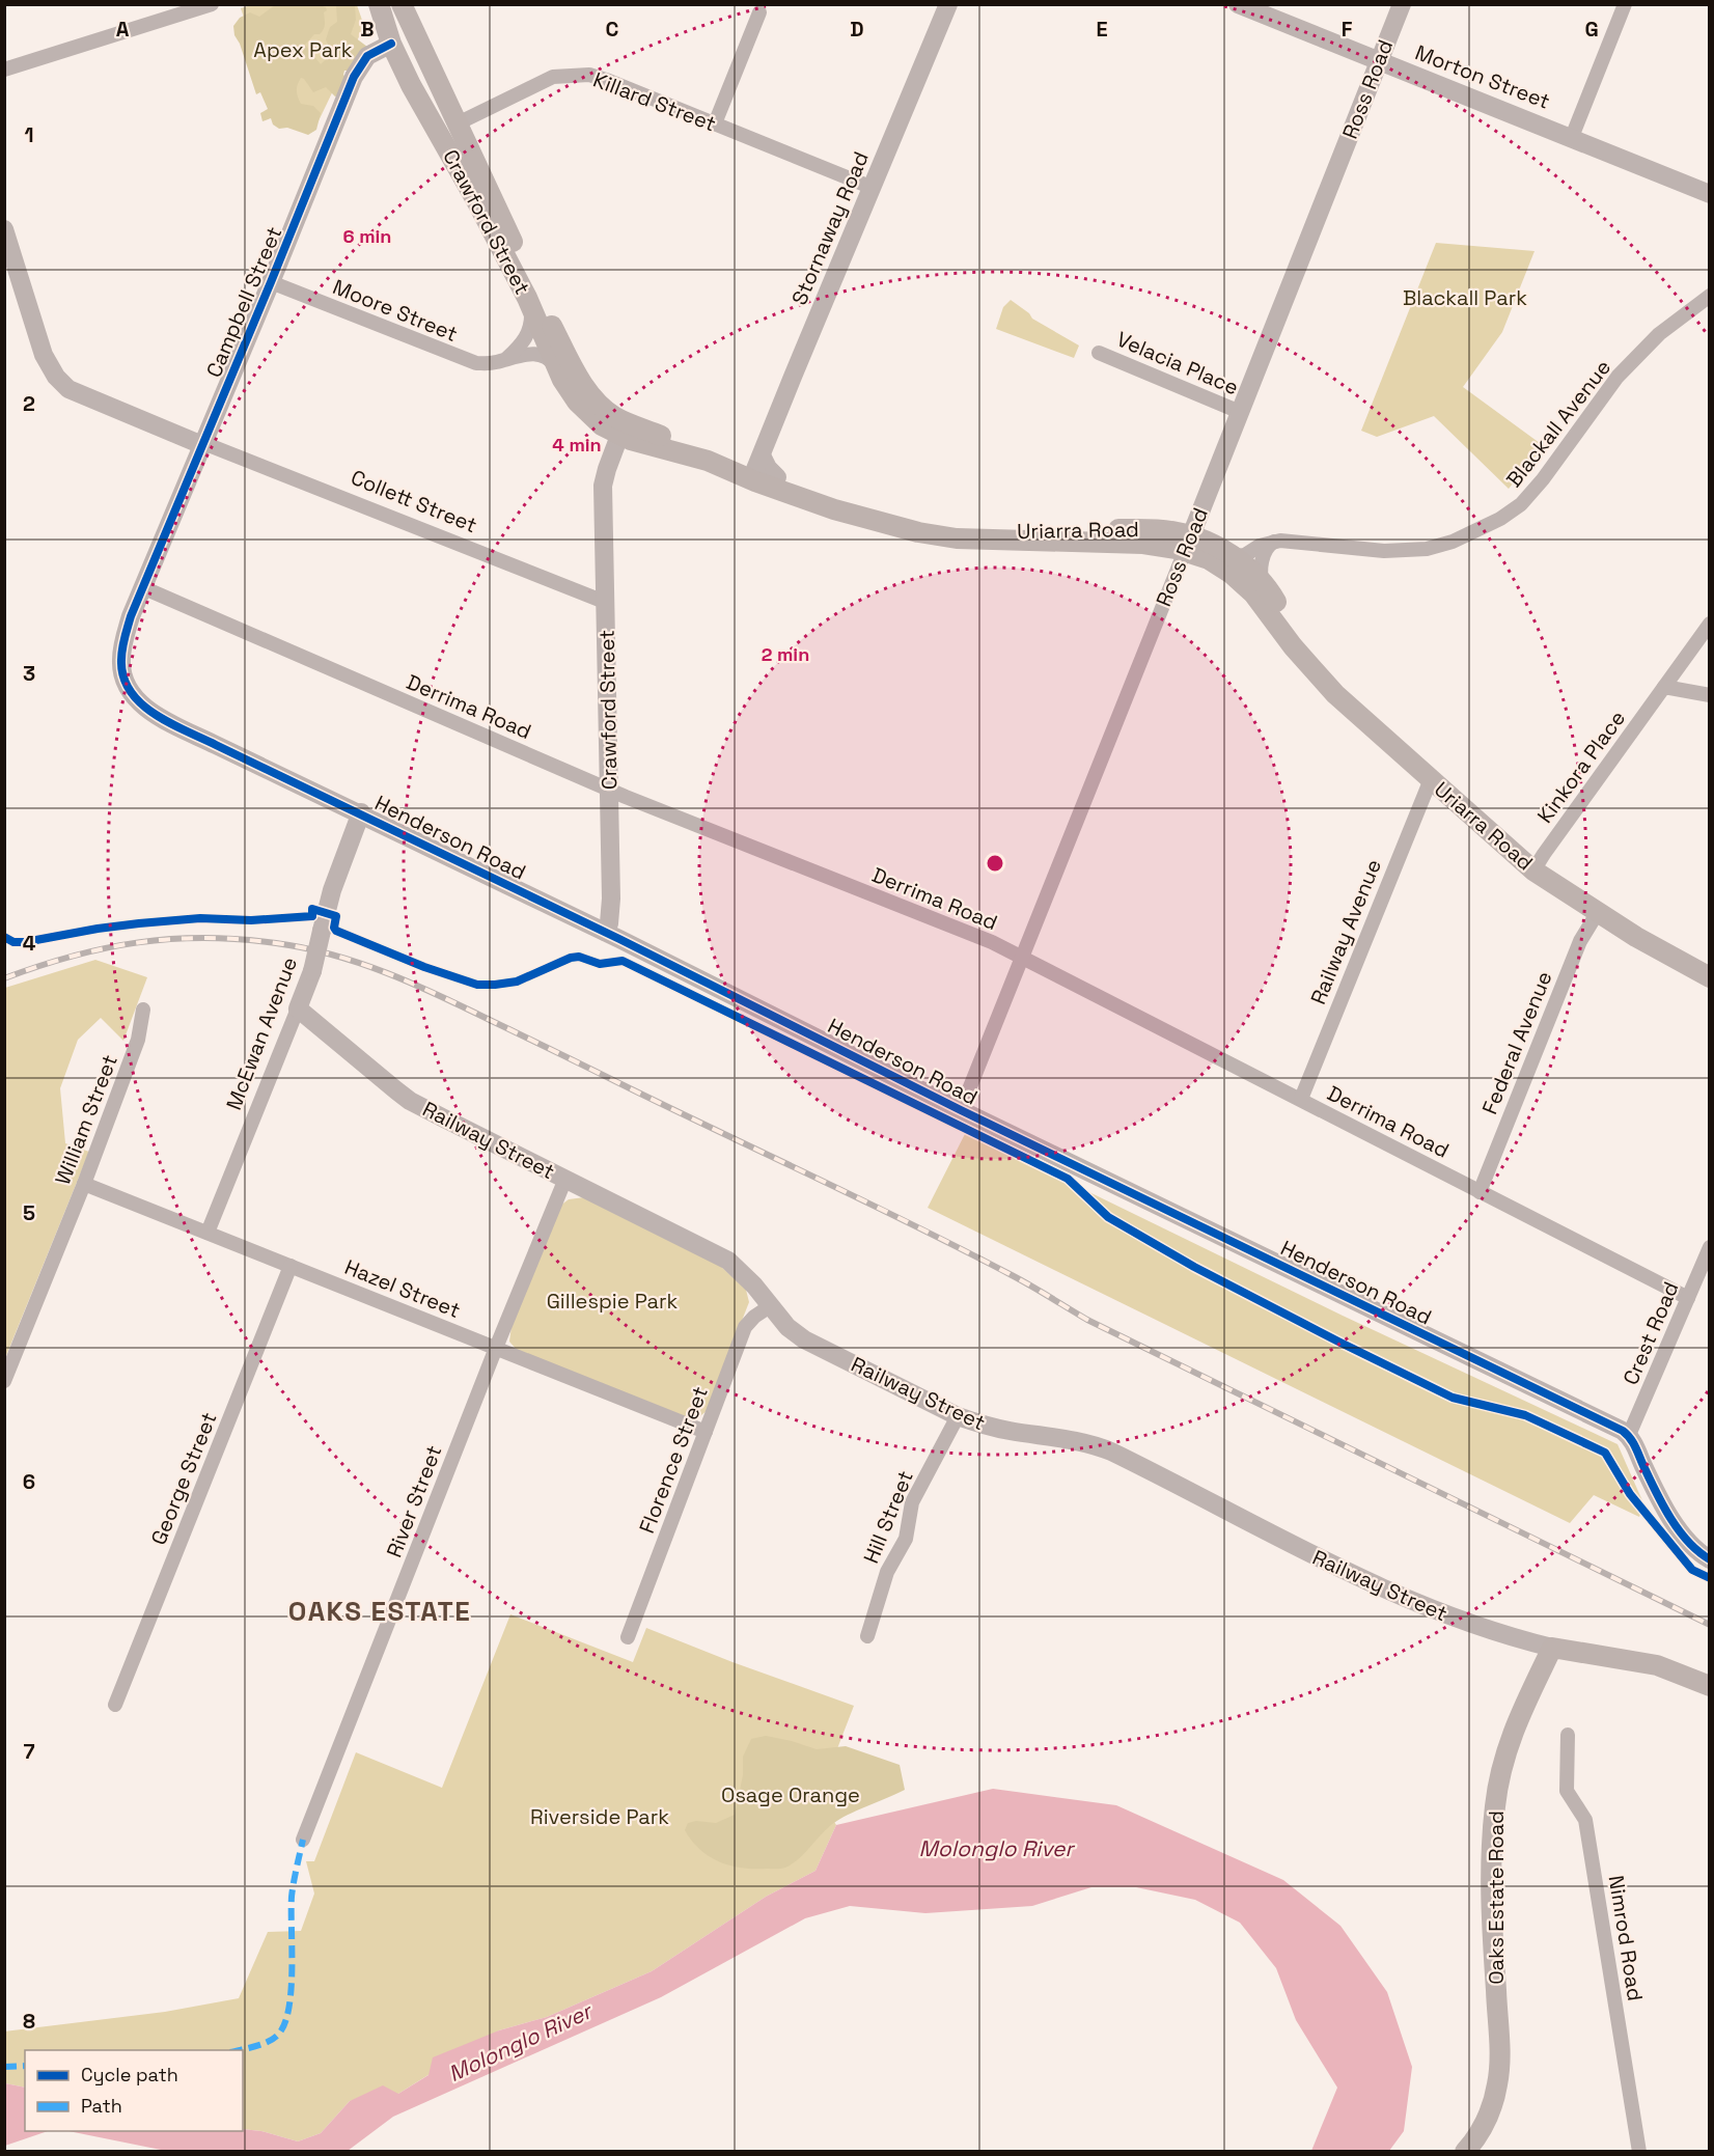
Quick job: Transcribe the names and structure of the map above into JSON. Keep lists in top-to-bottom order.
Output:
{
  "streets": {
    "main road": [
      "Killard Street",
      "Crawford Street",
      "Uriarra Road",
      "Railway Street",
      "Oaks Estate Road"
    ],
    "street": [
      "Morton Street",
      "Ross Road",
      "Stornaway Road",
      "Campbell Street",
      "Moore Street",
      "Velacia Place",
      "Blackall Avenue",
      "Collett Street",
      "Derrima Road",
      "Kinkora Place",
      "Henderson Road",
      "Railway Avenue",
      "McEwan Avenue",
      "Federal Avenue",
      "William Street",
      "Hazel Street",
      "Crest Road",
      "Florence Street",
      "George Street",
      "River Street",
      "Hill Street",
      "Nimrod Road"
    ]
  },
  "crossings": [
    ["Morton Street", "Ross Road"],
    ["Ross Road", "Velacia Place"],
    ["Ross Road", "Uriarra Road"],
    ["Ross Road", "Derrima Road"],
    ["Ross Road", "Henderson Road"],
    ["Killard Street", "Crawford Street"],
    ["Killard Street", "Stornaway Road"],
    ["Crawford Street", "Campbell Street"],
    ["Crawford Street", "Moore Street"],
    ["Crawford Street", "Collett Street"],
    ["Crawford Street", "Uriarra Road"],
    ["Crawford Street", "Derrima Road"],
    ["Crawford Street", "Henderson Road"],
    ["Stornaway Road", "Uriarra Road"],
    ["Campbell Street", "Moore Street"],
    ["Campbell Street", "Collett Street"],
    ["Campbell Street", "Derrima Road"],
    ["Campbell Street", "Henderson Road"],
    ["Blackall Avenue", "Uriarra Road"],
    ["Uriarra Road", "Kinkora Place"],
    ["Uriarra Road", "Railway Avenue"],
    ["Uriarra Road", "Federal Avenue"],
    ["Derrima Road", "Henderson Road"],
    ["Derrima Road", "Railway Avenue"],
    ["Derrima Road", "Federal Avenue"],
    ["Derrima Road", "Crest Road"],
    ["Henderson Road", "McEwan Avenue"],
    ["Henderson Road", "Crest Road"],
    ["McEwan Avenue", "Railway Street"],
    ["McEwan Avenue", "Hazel Street"],
    ["William Street", "Hazel Street"],
    ["Railway Street", "Florence Street"],
    ["Railway Street", "River Street"],
    ["Railway Street", "Hill Street"],
    ["Railway Street", "Oaks Estate Road"],
    ["Hazel Street", "Florence Street"],
    ["Hazel Street", "George Street"],
    ["Hazel Street", "River Street"]
  ],
  "districts": ["OAKS ESTATE"],
  "water": ["Molonglo River"],
  "parks": [
    "Apex Park",
    "Blackall Park",
    "Gillespie Park",
    "Osage Orange",
    "Riverside Park"
  ],
  "legend": ["Cycle path", "Path"],
  "grid": {
    "columns": [
      "A",
      "B",
      "C",
      "D",
      "E",
      "F",
      "G"
    ],
    "rows": [
      "1",
      "2",
      "3",
      "4",
      "5",
      "6",
      "7",
      "8"
    ]
  },
  "rings": ["6 min", "4 min", "2 min"]
}
